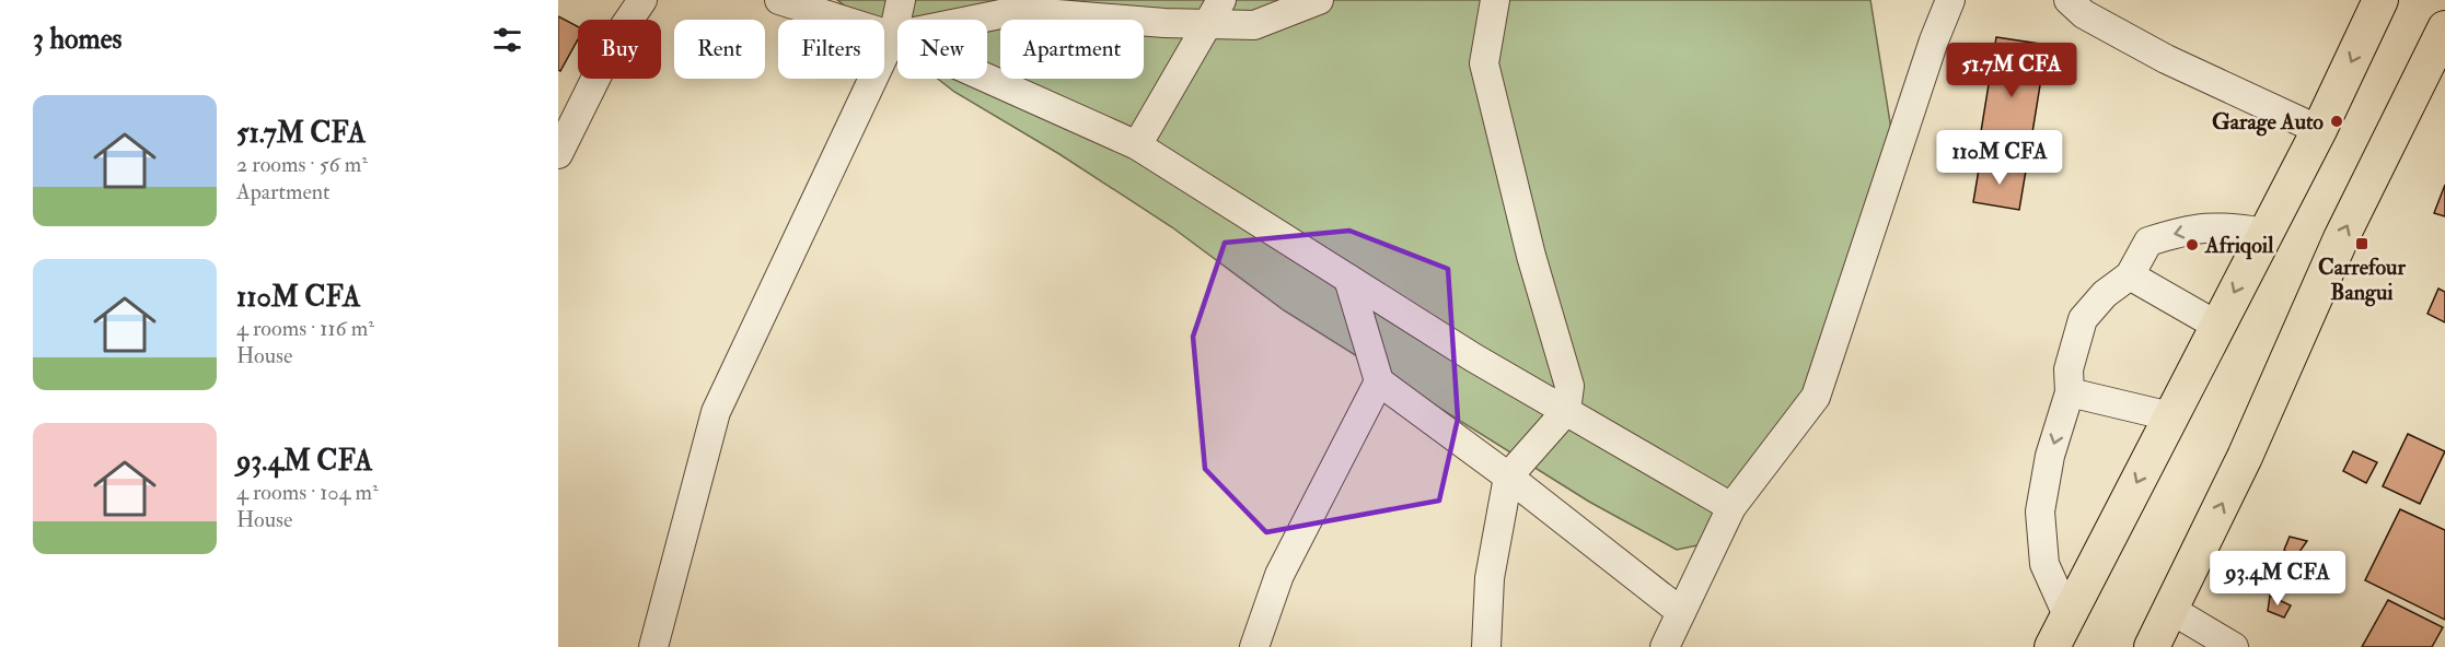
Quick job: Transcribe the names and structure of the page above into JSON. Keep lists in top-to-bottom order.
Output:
{
  "places": {
    "other": ["Garage Auto", "Afriqoil"],
    "transit": ["Carrefour Bangui"]
  },
  "page": {
    "heading": "3 homes",
    "chip": [
      "Buy",
      "Rent",
      "Filters",
      "New",
      "Apartment"
    ],
    "price": ["51.7M CFA", "110M CFA", "93.4M CFA"],
    "list": [
      {
        "name": "51.7M CFA",
        "note": "2 rooms · 56 m² · Apartment"
      },
      {
        "name": "110M CFA",
        "note": "4 rooms · 116 m² · House"
      },
      {
        "name": "93.4M CFA",
        "note": "4 rooms · 104 m² · House"
      }
    ]
  }
}
